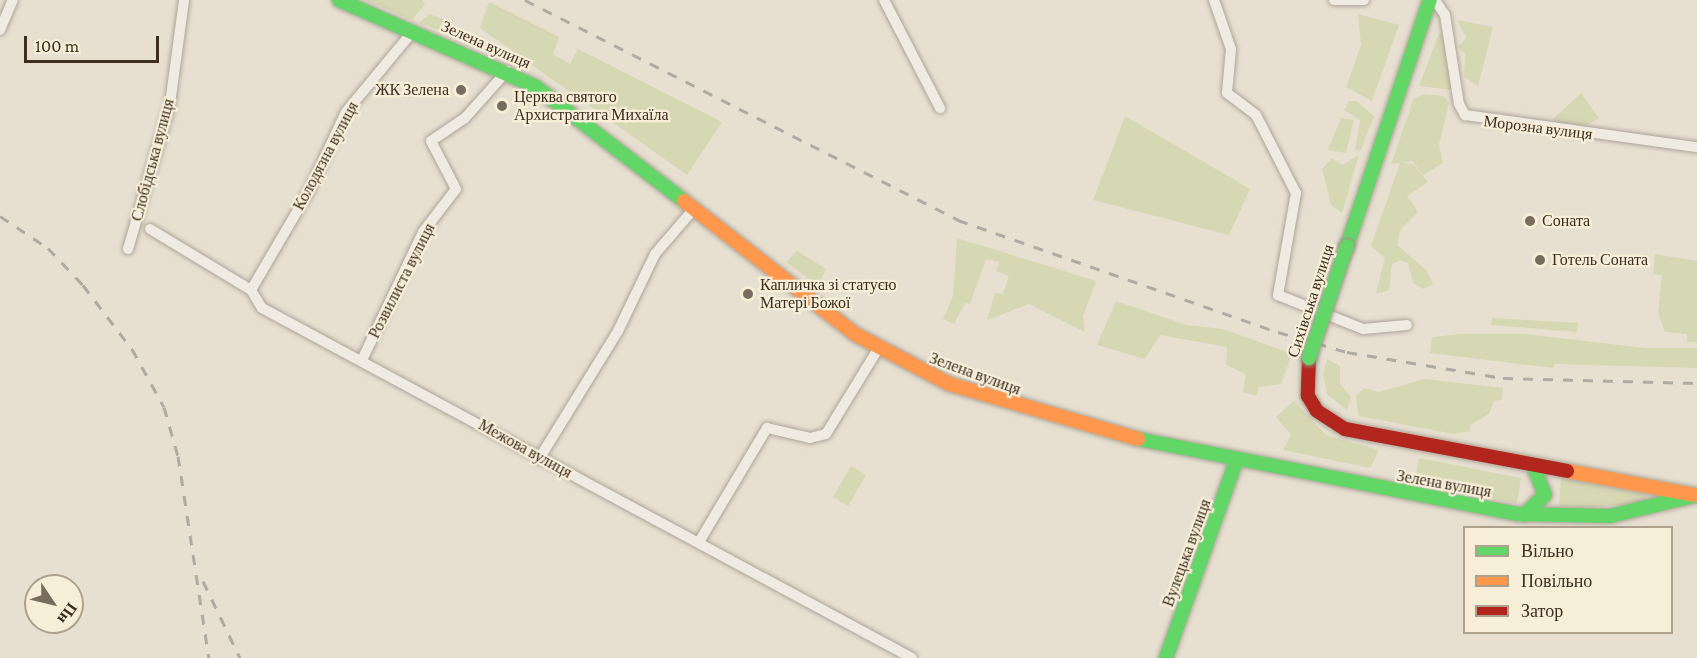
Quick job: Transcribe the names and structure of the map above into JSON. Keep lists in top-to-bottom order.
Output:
{
  "streets": {
    "main road": ["Зелена вулиця", "Сихівська вулиця", "Вулецька вулиця"],
    "street": [
      "Морозна вулиця",
      "Колодязна вулиця",
      "Слобідська вулиця",
      "Розвилиста вулиця",
      "Межова вулиця"
    ]
  },
  "crossings": [
    ["Зелена вулиця", "Колодязна вулиця"],
    ["Зелена вулиця", "Розвилиста вулиця"],
    ["Зелена вулиця", "Сихівська вулиця"],
    ["Зелена вулиця", "Вулецька вулиця"],
    ["Морозна вулиця", "Сихівська вулиця"],
    ["Колодязна вулиця", "Межова вулиця"],
    ["Розвилиста вулиця", "Межова вулиця"]
  ],
  "places": [
    "ЖК Зелена",
    "Церква святого Архистратига Михаїла",
    "Соната",
    "Готель Соната",
    "Капличка зі статуєю Матері Божої"
  ],
  "legend": ["Вільно", "Повільно", "Затор"],
  "scale_bar": "100 m",
  "north": "bottom right"
}
